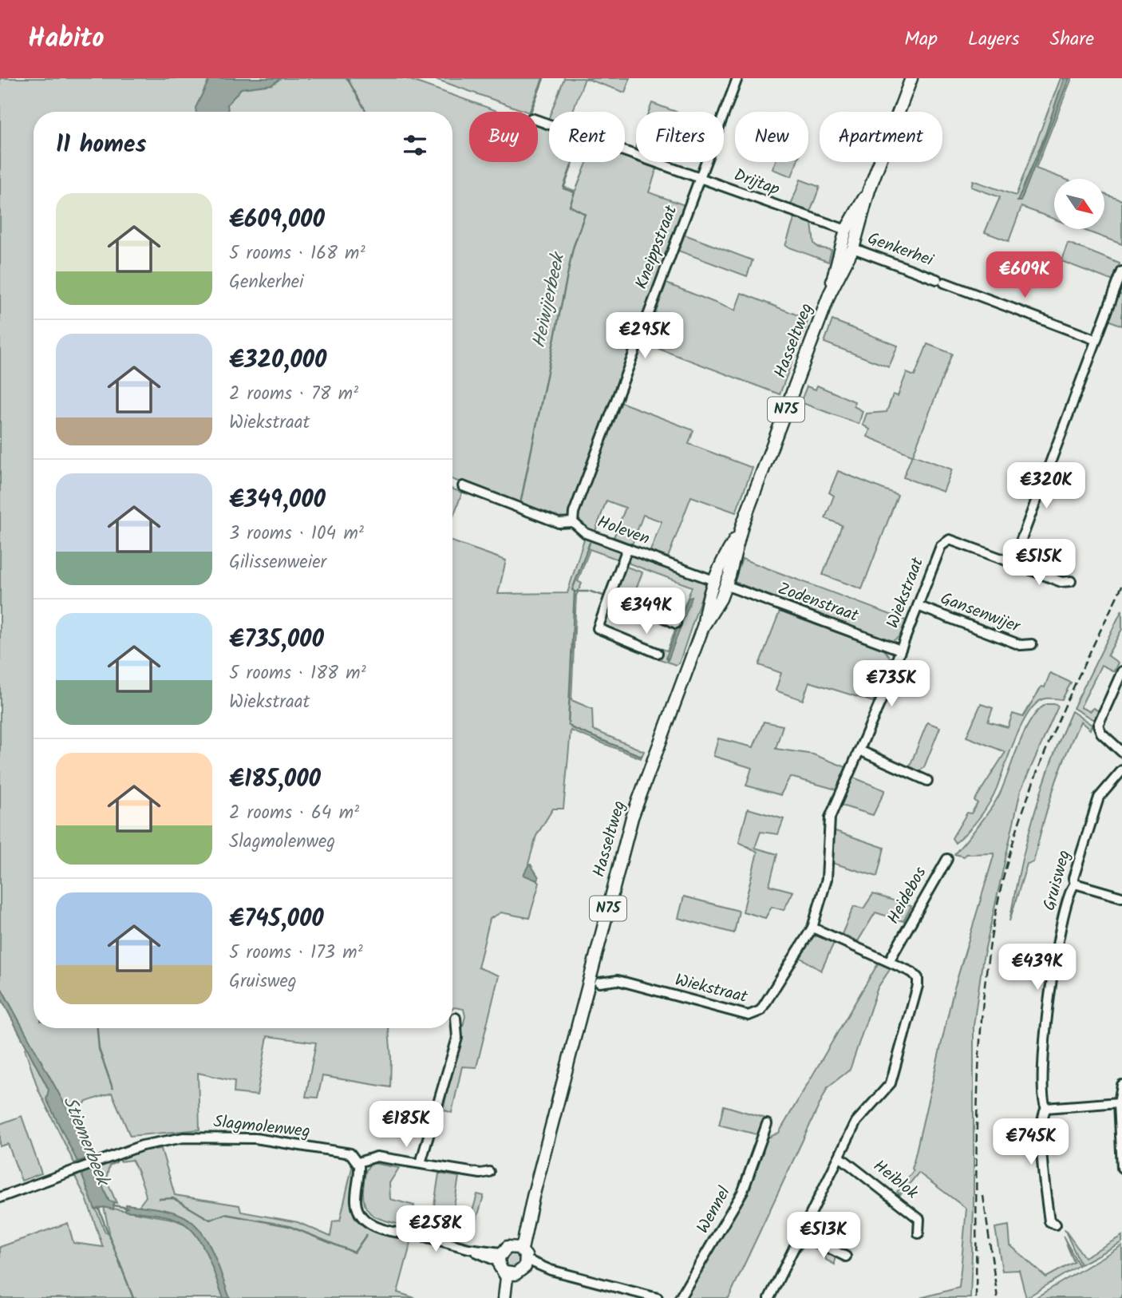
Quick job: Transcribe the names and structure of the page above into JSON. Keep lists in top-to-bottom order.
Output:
{
  "streets": {
    "main road": ["Hasseltweg", "N75"],
    "street": [
      "Drijtap",
      "Kneippstraat",
      "Genkerhei",
      "Holeven",
      "Wiekstraat",
      "Zodenstraat",
      "Gansenwijer",
      "Gruisweg",
      "Heidebos",
      "Slagmolenweg",
      "Heiblok",
      "Wennel"
    ]
  },
  "crossings": [
    ["Drijtap", "Kneippstraat"],
    ["Drijtap", "Hasseltweg"],
    ["Kneippstraat", "Holeven"],
    ["Genkerhei", "Hasseltweg"],
    ["Hasseltweg", "Holeven"],
    ["Hasseltweg", "Zodenstraat"],
    ["Wiekstraat", "Zodenstraat"],
    ["Wiekstraat", "Gansenwijer"]
  ],
  "water": ["Heiwijerbeek", "Stiemerbeek"],
  "north": "bottom right",
  "page": {
    "header": "Habito",
    "nav": ["Map", "Layers", "Share"],
    "chip": [
      "Buy",
      "Rent",
      "Filters",
      "New",
      "Apartment"
    ],
    "heading": "11 homes",
    "list": [
      {
        "name": "€609,000",
        "note": "5 rooms · 168 m² · Genkerhei"
      },
      {
        "name": "€320,000",
        "note": "2 rooms · 78 m² · Wiekstraat"
      },
      {
        "name": "€349,000",
        "note": "3 rooms · 104 m² · Gilissenweier"
      },
      {
        "name": "€735,000",
        "note": "5 rooms · 188 m² · Wiekstraat"
      },
      {
        "name": "€185,000",
        "note": "2 rooms · 64 m² · Slagmolenweg"
      },
      {
        "name": "€745,000",
        "note": "5 rooms · 173 m² · Gruisweg"
      }
    ],
    "price": [
      "€609K",
      "€295K",
      "€320K",
      "€515K",
      "€349K",
      "€735K",
      "€439K",
      "€185K",
      "€745K",
      "€258K",
      "€513K"
    ]
  }
}
